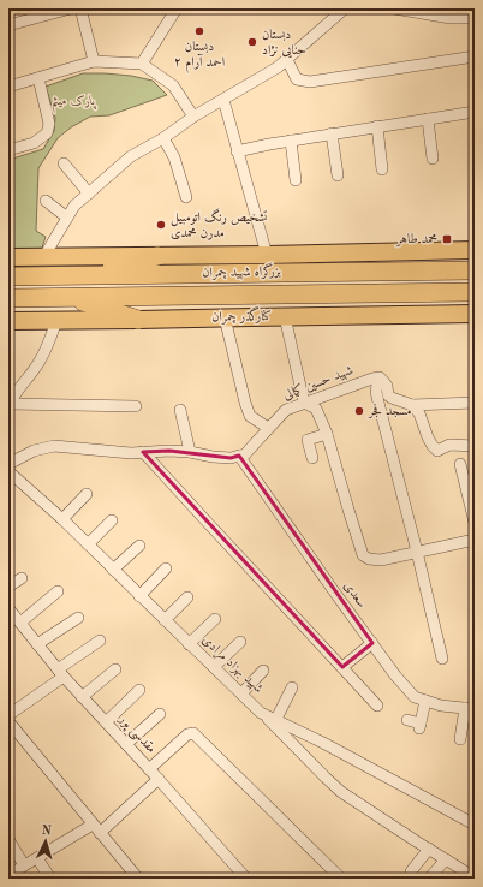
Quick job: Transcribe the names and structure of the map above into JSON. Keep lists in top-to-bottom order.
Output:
{
  "streets": {
    "highway": ["بزرگراه شهید چمران"],
    "main road": ["کنارگذر چمران"],
    "street": [
      "شهید حسین کمالی",
      "سعدی",
      "شهید بهزاد مرادی",
      "مقدسی پور"
    ]
  },
  "crossings": [
    ["شهید حسین کمالی", "سعدی"]
  ],
  "parks": ["پارک میثم"],
  "places": {
    "other": [
      "دبستان احمد آرام ۲",
      "دبستان حنایی نژاد",
      "تشخیص رنگ اتومبیل مدرن محمدی",
      "مسجد فجر"
    ],
    "transit": ["محمد طاهر"]
  },
  "north": "top"
}
